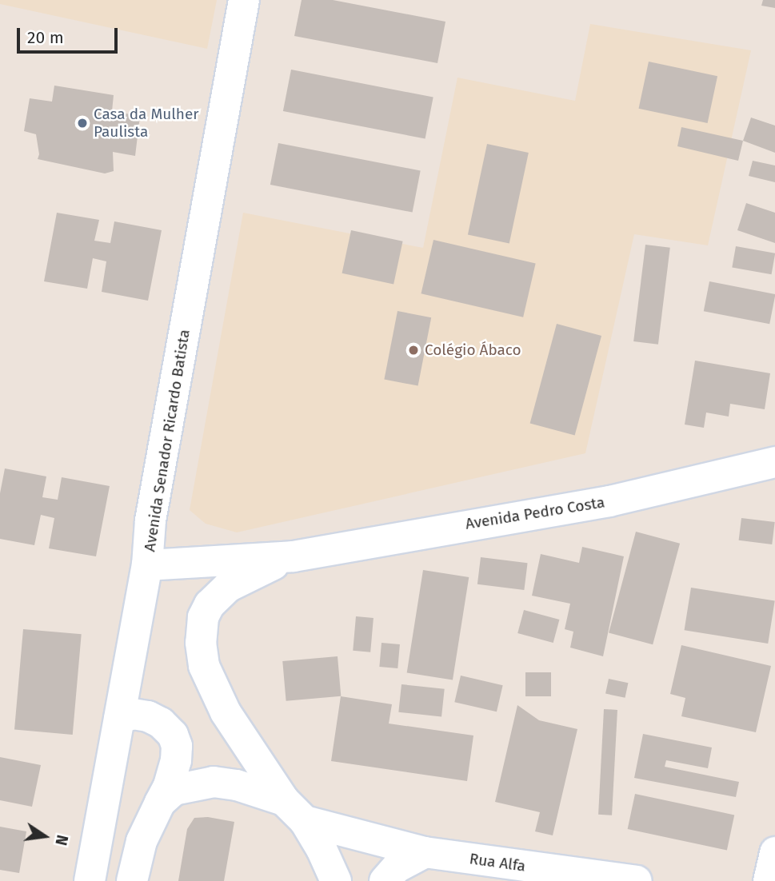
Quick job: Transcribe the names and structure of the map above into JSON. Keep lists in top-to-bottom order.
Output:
{
  "streets": {
    "street": ["Avenida Senador Ricardo Batista", "Avenida Pedro Costa", "Rua Alfa"]
  },
  "places": ["Casa da Mulher Paulista", "Colégio Ábaco"],
  "scale_bar": "20 m",
  "north": "right"
}
